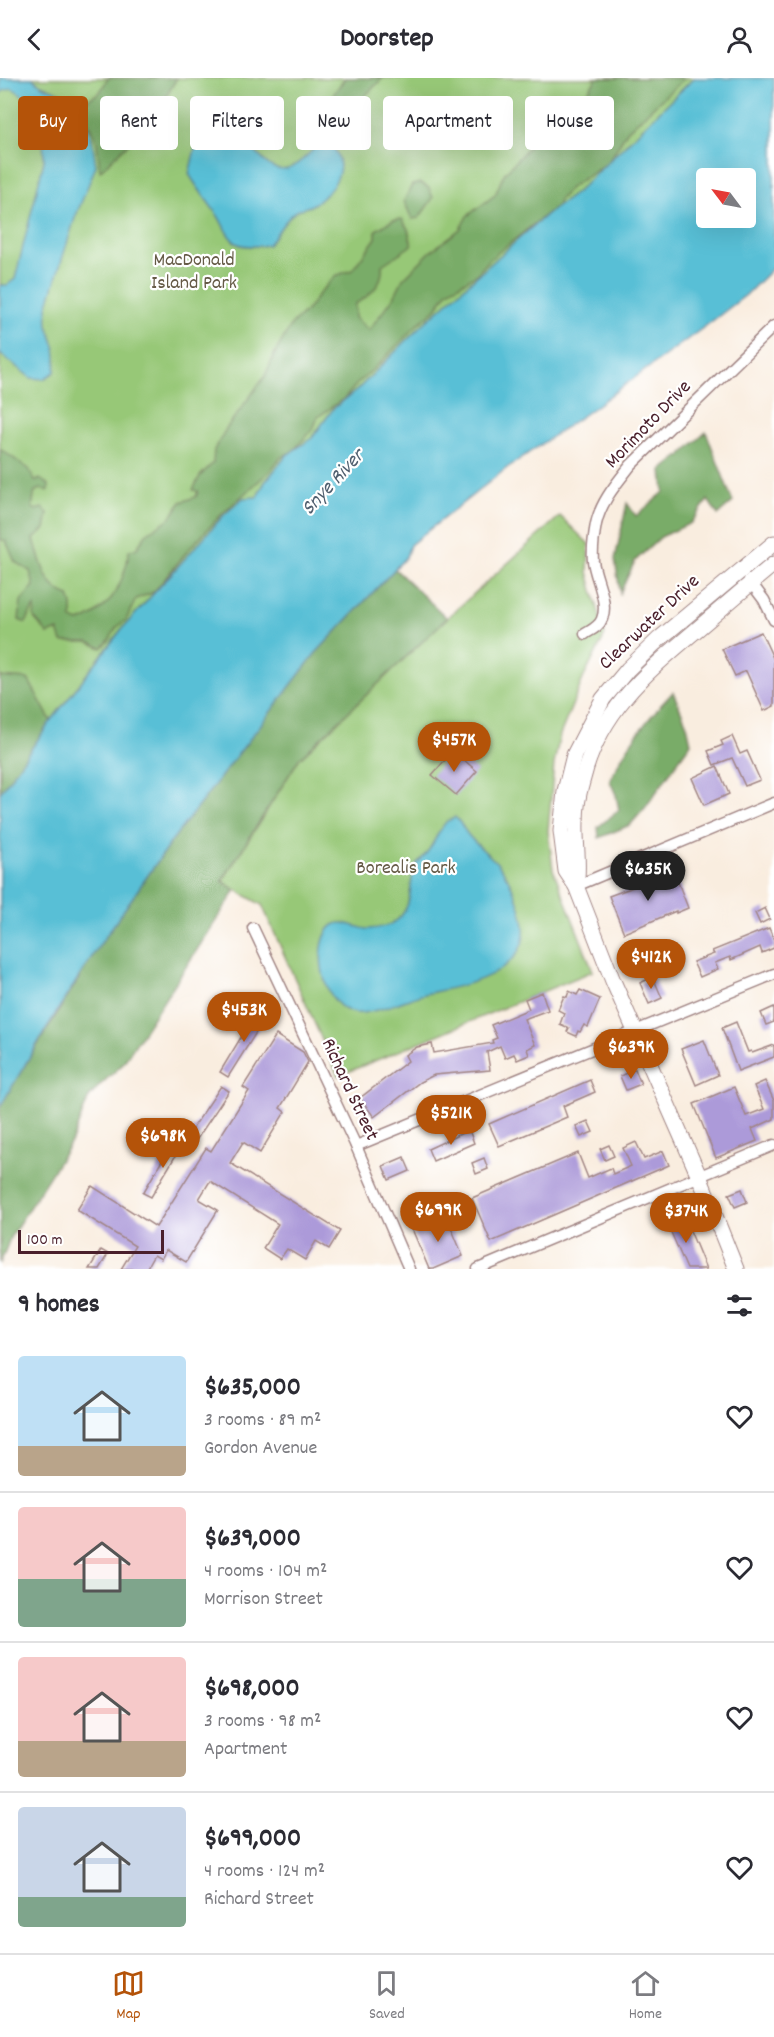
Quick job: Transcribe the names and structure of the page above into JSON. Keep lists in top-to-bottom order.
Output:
{
  "streets": {
    "main road": ["Clearwater Drive"],
    "street": ["Morimoto Drive", "Richard Street"]
  },
  "water": ["Snye River"],
  "parks": ["MacDonald Island Park", "Borealis Park"],
  "scale_bar": "100 m",
  "north": "top left",
  "page": {
    "header": "Doorstep",
    "chip": [
      "Buy",
      "Rent",
      "Filters",
      "New",
      "Apartment",
      "House"
    ],
    "price": [
      "$457K",
      "$635K",
      "$412K",
      "$453K",
      "$639K",
      "$521K",
      "$698K",
      "$699K",
      "$374K"
    ],
    "scale": "100 m",
    "heading": "9 homes",
    "list": [
      {
        "name": "$635,000",
        "note": "3 rooms · 89 m² · Gordon Avenue"
      },
      {
        "name": "$639,000",
        "note": "4 rooms · 104 m² · Morrison Street"
      },
      {
        "name": "$698,000",
        "note": "3 rooms · 98 m² · Apartment"
      },
      {
        "name": "$699,000",
        "note": "4 rooms · 124 m² · Richard Street"
      }
    ],
    "tabs": ["Map", "Saved", "Home"]
  }
}
